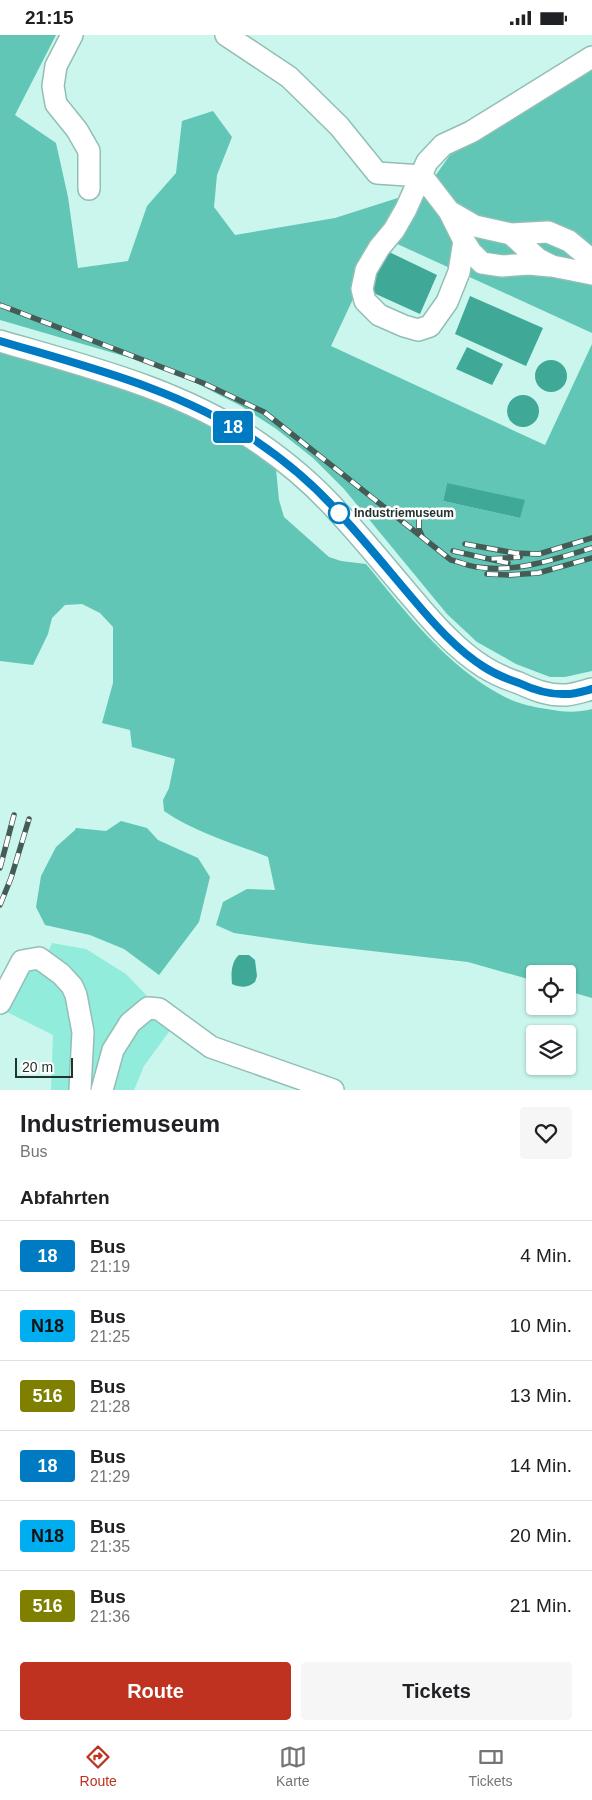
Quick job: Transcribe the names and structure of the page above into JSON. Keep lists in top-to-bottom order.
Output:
{
  "places": ["Industriemuseum"],
  "lines": ["bus line 18"],
  "scale_bar": "20 m",
  "page": {
    "status": "21:15",
    "on_map": "18",
    "scale": "20 m",
    "heading": [
      ["Industriemuseum", "Bus"],
      "Abfahrten"
    ],
    "list": [
      {
        "mark": "18",
        "name": "Bus",
        "note": "21:19",
        "value": "4 Min."
      },
      {
        "mark": "N18",
        "name": "Bus",
        "note": "21:25",
        "value": "10 Min."
      },
      {
        "mark": "516",
        "name": "Bus",
        "note": "21:28",
        "value": "13 Min."
      },
      {
        "mark": "18",
        "name": "Bus",
        "note": "21:29",
        "value": "14 Min."
      },
      {
        "mark": "N18",
        "name": "Bus",
        "note": "21:35",
        "value": "20 Min."
      },
      {
        "mark": "516",
        "name": "Bus",
        "note": "21:36",
        "value": "21 Min."
      }
    ],
    "buttons": ["Route", "Tickets"],
    "tabs": ["Route", "Karte", "Tickets"]
  }
}
